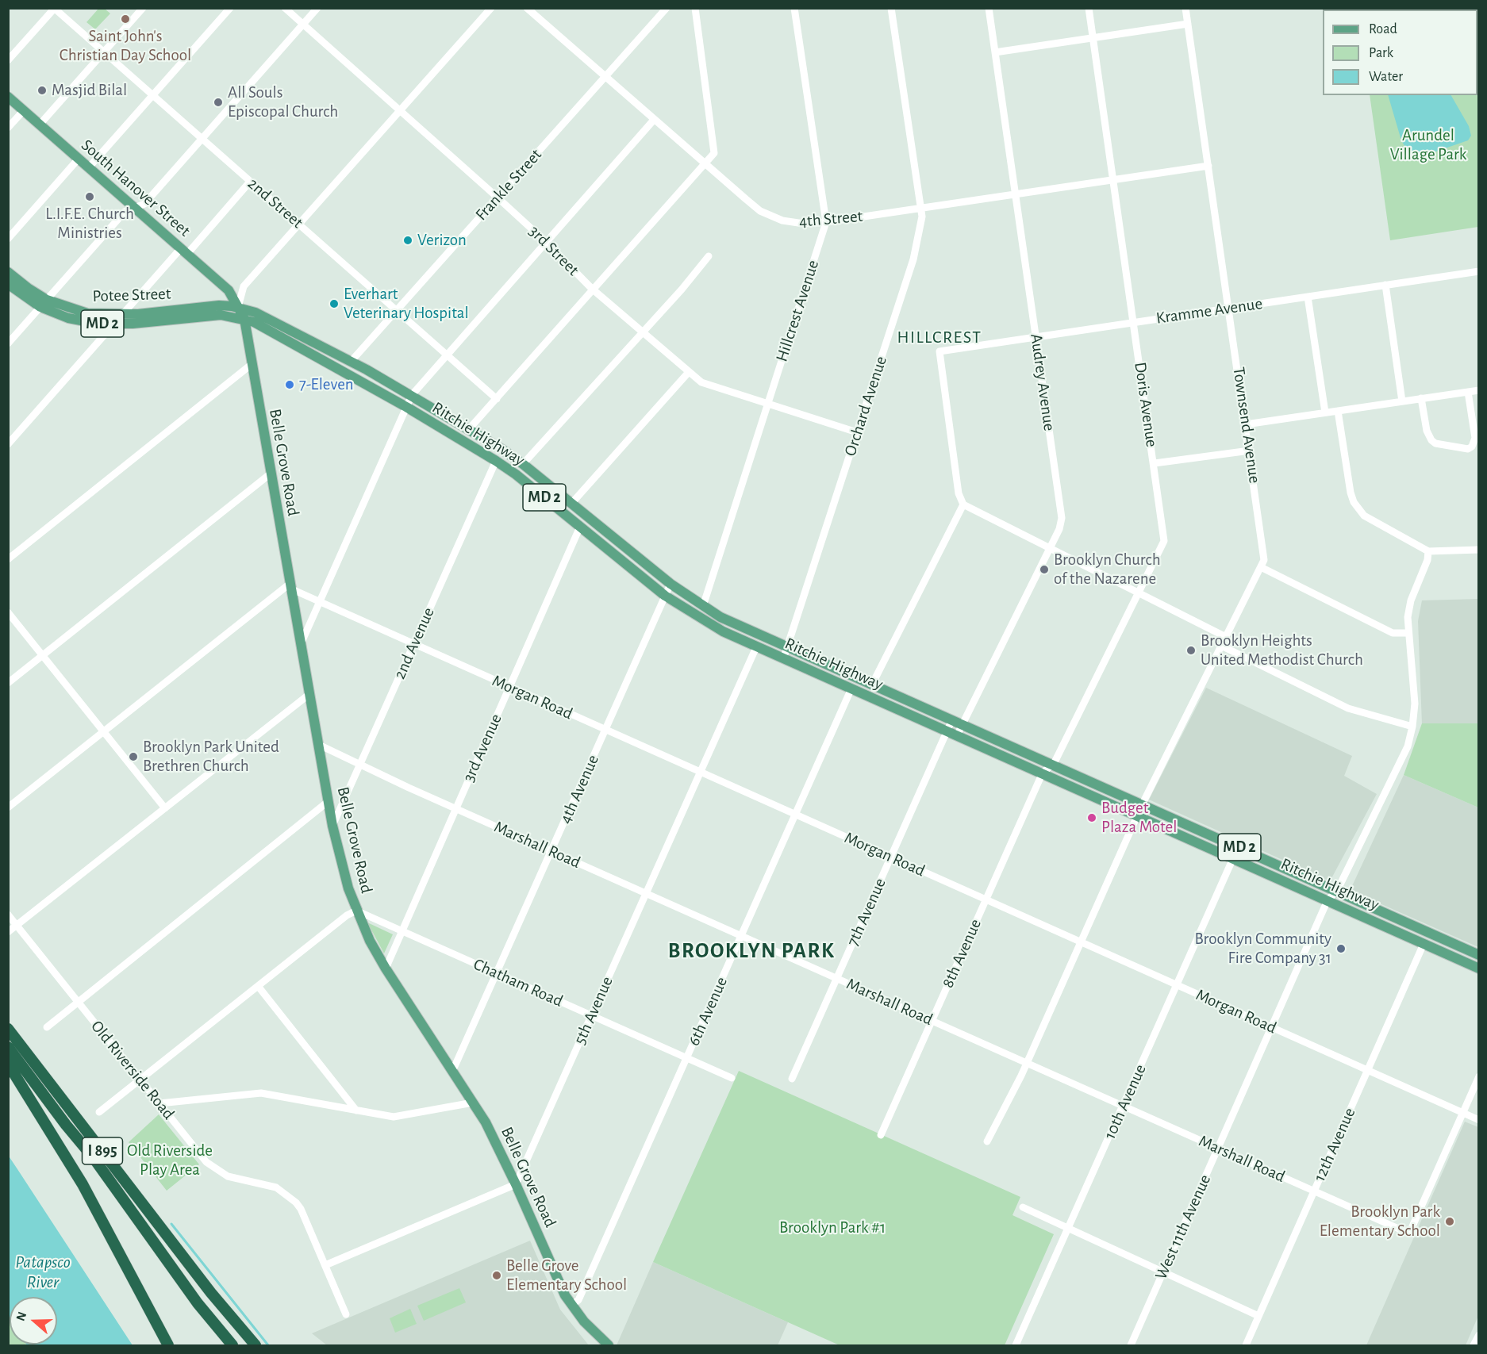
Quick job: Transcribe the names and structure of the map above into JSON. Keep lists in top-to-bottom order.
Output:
{
  "streets": {
    "highway": ["I 895"],
    "main road": [
      "South Hanover Street",
      "Potee Street",
      "MD 2",
      "Ritchie Highway",
      "Belle Grove Road"
    ],
    "street": [
      "Frankle Street",
      "2nd Street",
      "4th Street",
      "3rd Street",
      "Hillcrest Avenue",
      "Kramme Avenue",
      "Audrey Avenue",
      "Doris Avenue",
      "Orchard Avenue",
      "Townsend Avenue",
      "2nd Avenue",
      "Morgan Road",
      "3rd Avenue",
      "4th Avenue",
      "Marshall Road",
      "7th Avenue",
      "8th Avenue",
      "Chatham Road",
      "5th Avenue",
      "6th Avenue",
      "Old Riverside Road",
      "10th Avenue",
      "12th Avenue",
      "West 11th Avenue"
    ]
  },
  "crossings": [
    ["Frankle Street", "2nd Street"],
    ["Frankle Street", "4th Street"],
    ["Frankle Street", "3rd Street"],
    ["Frankle Street", "Ritchie Highway"],
    ["South Hanover Street", "Potee Street"],
    ["South Hanover Street", "Ritchie Highway"],
    ["South Hanover Street", "Belle Grove Road"],
    ["4th Street", "Hillcrest Avenue"],
    ["4th Street", "Audrey Avenue"],
    ["4th Street", "Doris Avenue"],
    ["4th Street", "Orchard Avenue"],
    ["4th Street", "Townsend Avenue"],
    ["3rd Street", "Hillcrest Avenue"],
    ["3rd Street", "Orchard Avenue"],
    ["Potee Street", "Ritchie Highway"],
    ["Potee Street", "Belle Grove Road"],
    ["Hillcrest Avenue", "Ritchie Highway"],
    ["Kramme Avenue", "Audrey Avenue"],
    ["Kramme Avenue", "Doris Avenue"],
    ["Kramme Avenue", "Townsend Avenue"],
    ["Audrey Avenue", "Ritchie Highway"],
    ["Doris Avenue", "Ritchie Highway"],
    ["Doris Avenue", "8th Avenue"],
    ["Orchard Avenue", "Ritchie Highway"],
    ["Townsend Avenue", "Ritchie Highway"],
    ["Townsend Avenue", "Morgan Road"],
    ["Townsend Avenue", "Marshall Road"],
    ["Ritchie Highway", "Belle Grove Road"],
    ["Ritchie Highway", "2nd Avenue"],
    ["Ritchie Highway", "3rd Avenue"],
    ["Ritchie Highway", "4th Avenue"],
    ["Ritchie Highway", "7th Avenue"],
    ["Ritchie Highway", "8th Avenue"],
    ["Ritchie Highway", "5th Avenue"],
    ["Ritchie Highway", "6th Avenue"],
    ["Ritchie Highway", "10th Avenue"],
    ["Ritchie Highway", "12th Avenue"],
    ["Ritchie Highway", "West 11th Avenue"],
    ["Belle Grove Road", "2nd Avenue"],
    ["Belle Grove Road", "Morgan Road"],
    ["Belle Grove Road", "3rd Avenue"],
    ["Belle Grove Road", "4th Avenue"],
    ["Belle Grove Road", "Marshall Road"],
    ["Belle Grove Road", "Chatham Road"],
    ["Belle Grove Road", "5th Avenue"],
    ["Belle Grove Road", "6th Avenue"],
    ["2nd Avenue", "Morgan Road"],
    ["2nd Avenue", "Marshall Road"],
    ["Morgan Road", "3rd Avenue"],
    ["Morgan Road", "4th Avenue"],
    ["Morgan Road", "Marshall Road"],
    ["Morgan Road", "7th Avenue"],
    ["Morgan Road", "8th Avenue"],
    ["Morgan Road", "5th Avenue"],
    ["Morgan Road", "6th Avenue"],
    ["Morgan Road", "10th Avenue"],
    ["Morgan Road", "12th Avenue"],
    ["Morgan Road", "West 11th Avenue"],
    ["3rd Avenue", "Marshall Road"],
    ["3rd Avenue", "Chatham Road"],
    ["4th Avenue", "Marshall Road"],
    ["4th Avenue", "Chatham Road"],
    ["Marshall Road", "7th Avenue"],
    ["Marshall Road", "8th Avenue"],
    ["Marshall Road", "5th Avenue"],
    ["Marshall Road", "6th Avenue"],
    ["Marshall Road", "10th Avenue"],
    ["Marshall Road", "12th Avenue"],
    ["Marshall Road", "West 11th Avenue"],
    ["Chatham Road", "5th Avenue"],
    ["Chatham Road", "6th Avenue"]
  ],
  "districts": ["HILLCREST", "BROOKLYN PARK"],
  "water": ["Patapsco River"],
  "parks": ["Arundel Village Park", "Old Riverside Play Area", "Brooklyn Park #1"],
  "places": [
    "Saint John's Christian Day School",
    "Masjid Bilal",
    "All Souls Episcopal Church",
    "L.I.F.E. Church Ministries",
    "Verizon",
    "Everhart Veterinary Hospital",
    "7-Eleven",
    "Brooklyn Church of the Nazarene",
    "Brooklyn Heights United Methodist Church",
    "Brooklyn Park United Brethren Church",
    "Budget Plaza Motel",
    "Brooklyn Community Fire Company 31",
    "Brooklyn Park Elementary School",
    "Belle Grove Elementary School"
  ],
  "legend": ["Road", "Park", "Water"],
  "north": "left"
}
